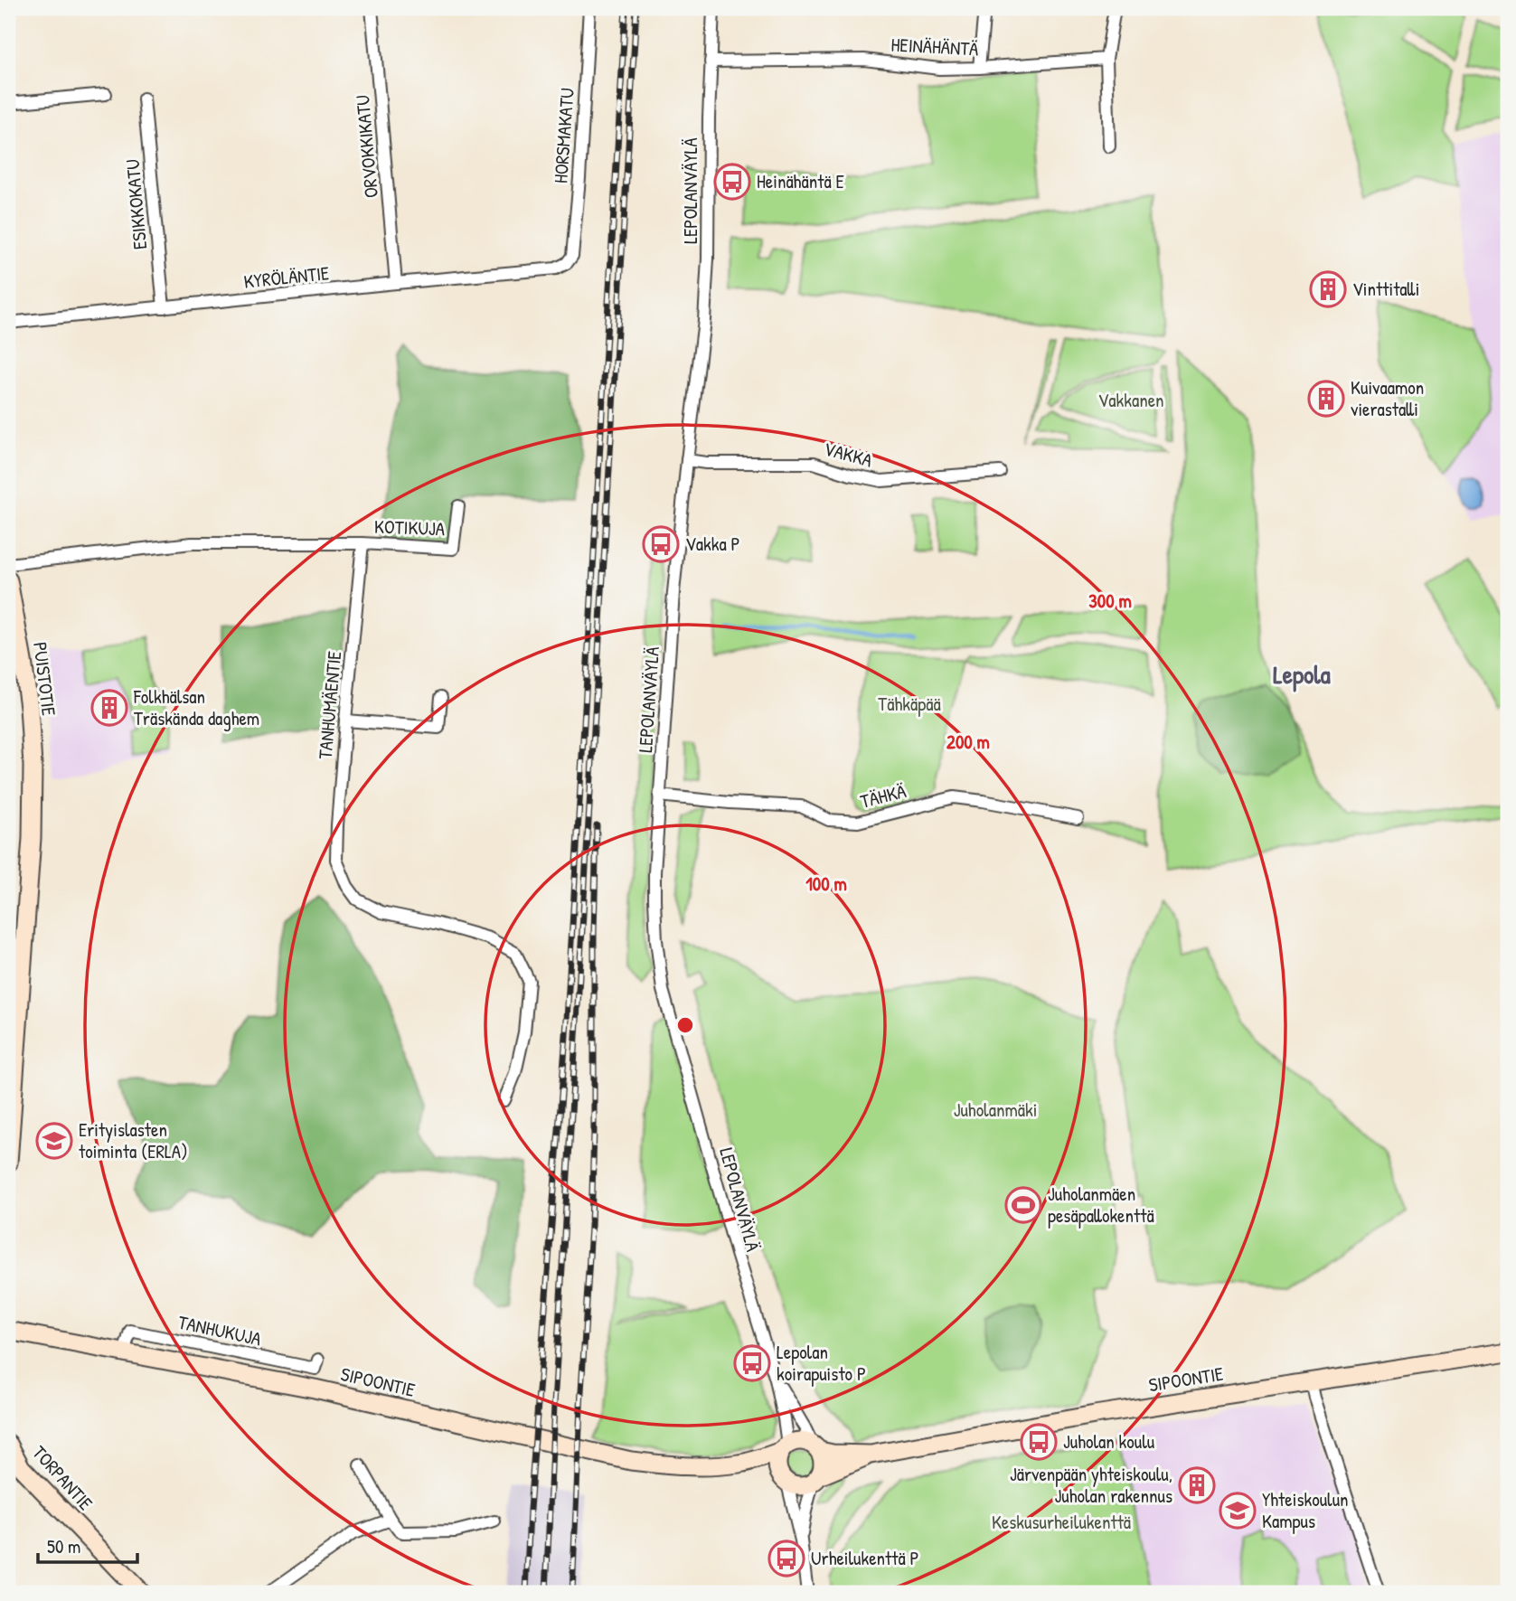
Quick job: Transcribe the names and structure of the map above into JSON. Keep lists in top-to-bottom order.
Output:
{
  "streets": {
    "street": [
      "HEINÄHÄNTÄ",
      "HORSMAKATU",
      "ORVOKKIKATU",
      "LEPOLANVÄYLÄ",
      "ESIKKOKATU",
      "KYRÖLÄNTIE",
      "VAKKA",
      "KOTIKUJA",
      "PUISTOTIE",
      "TANHUMÄENTIE",
      "TÄHKÄ",
      "TANHUKUJA",
      "SIPOONTIE",
      "TORPANTIE"
    ]
  },
  "crossings": [
    ["HEINÄHÄNTÄ", "LEPOLANVÄYLÄ"],
    ["HORSMAKATU", "KYRÖLÄNTIE"],
    ["ORVOKKIKATU", "KYRÖLÄNTIE"],
    ["LEPOLANVÄYLÄ", "VAKKA"],
    ["LEPOLANVÄYLÄ", "TÄHKÄ"],
    ["LEPOLANVÄYLÄ", "SIPOONTIE"],
    ["ESIKKOKATU", "KYRÖLÄNTIE"],
    ["KOTIKUJA", "TANHUMÄENTIE"],
    ["TANHUKUJA", "SIPOONTIE"]
  ],
  "districts": ["Lepola"],
  "parks": [
    "Vakkanen",
    "Tähkäpää",
    "Juholanmäki",
    "Keskusurheilukenttä"
  ],
  "places": {
    "bus stop": [
      "Heinähäntä E",
      "Vakka P",
      "Lepolan koirapuisto P",
      "Juholan koulu",
      "Urheilukenttä P"
    ],
    "building": [
      "Vinttitalli",
      "Kuivaamon vierastalli",
      "Folkhälsan Träskända daghem",
      "Järvenpään yhteiskoulu, Juholan rakennus"
    ],
    "school or university": ["Erityislasten toiminta (ERLA)", "Yhteiskoulun Kampus"],
    "sports": ["Juholanmäen pesäpallokenttä"]
  },
  "scale_bar": "50 m",
  "rings": ["300 m", "200 m", "100 m"]
}
